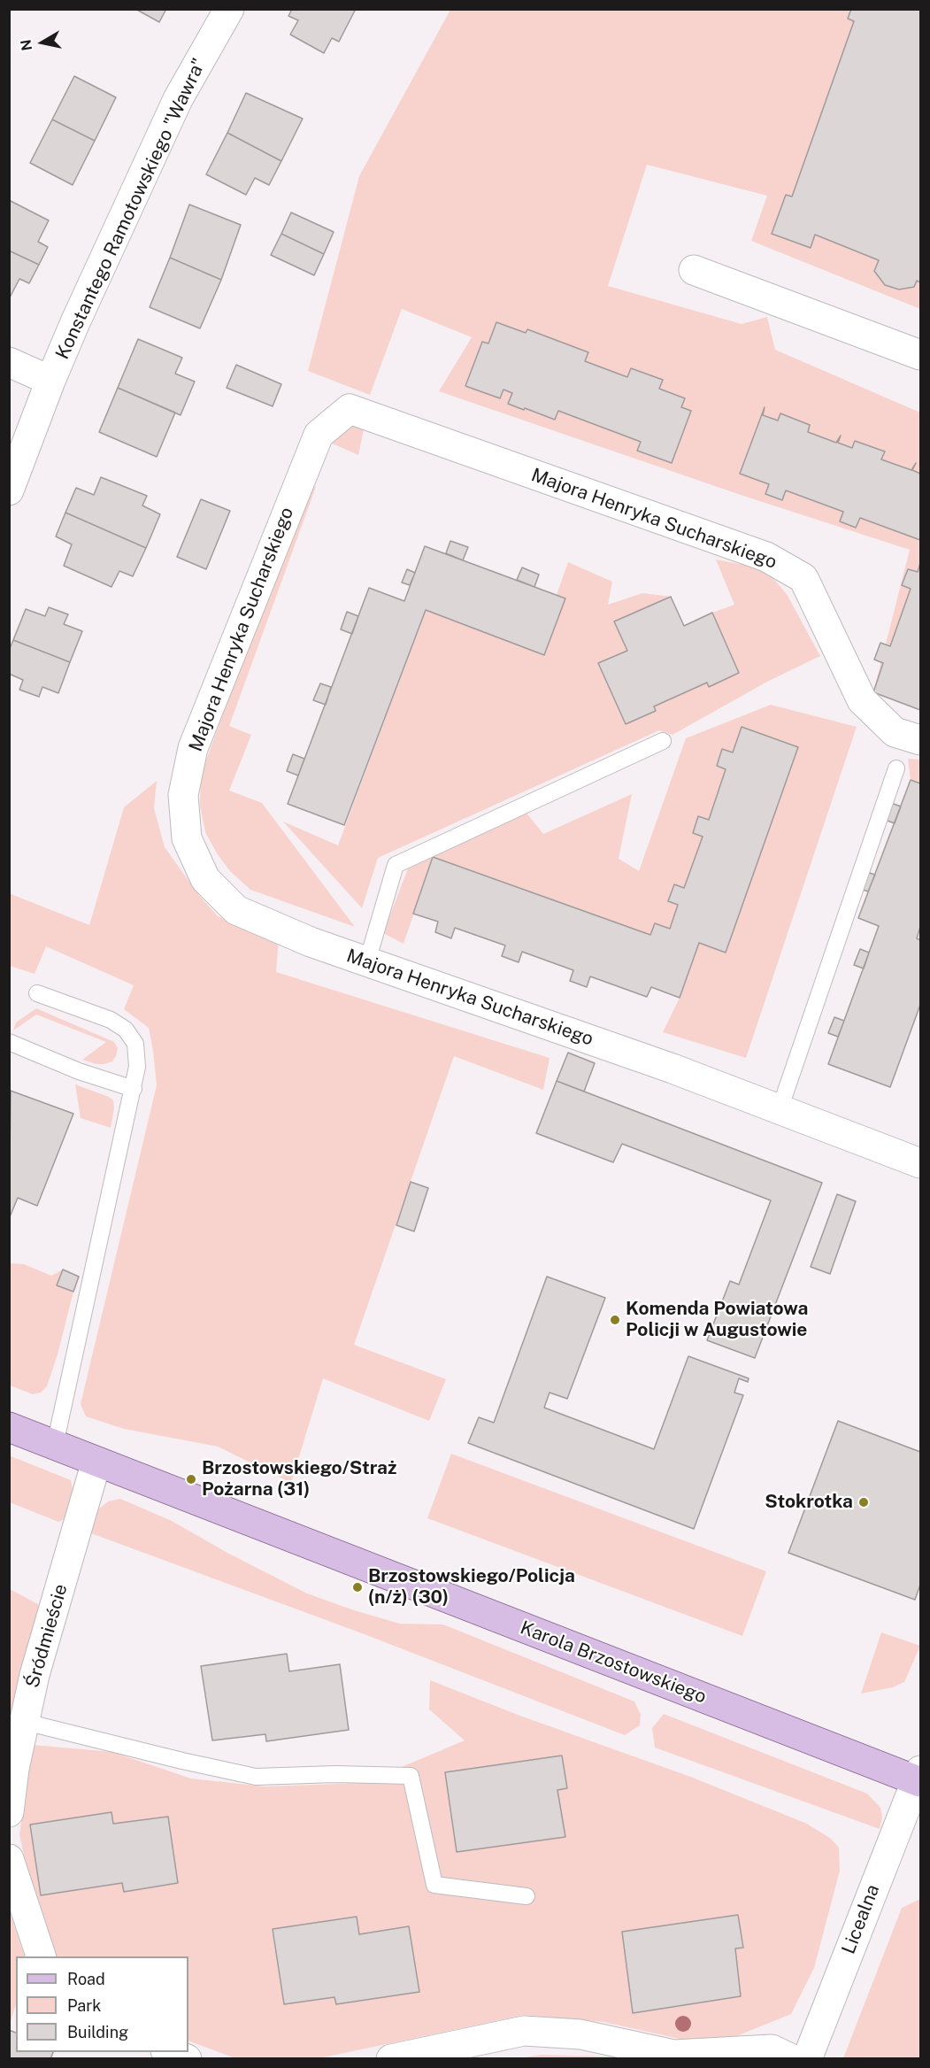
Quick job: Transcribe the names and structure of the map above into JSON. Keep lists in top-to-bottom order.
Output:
{
  "streets": {
    "main road": ["Karola Brzostowskiego"],
    "street": [
      "Konstantego Ramotowskiego \"Wawra\"",
      "Majora Henryka Sucharskiego",
      "Śródmieście",
      "Licealna"
    ]
  },
  "crossings": [
    ["Śródmieście", "Karola Brzostowskiego"],
    ["Karola Brzostowskiego", "Licealna"]
  ],
  "places": [
    "Komenda Powiatowa Policji w Augustowie",
    "Brzostowskiego/Straż Pożarna (31)",
    "Stokrotka",
    "Brzostowskiego/Policja (n/ż) (30)"
  ],
  "legend": ["Road", "Park", "Building"],
  "north": "left"
}
